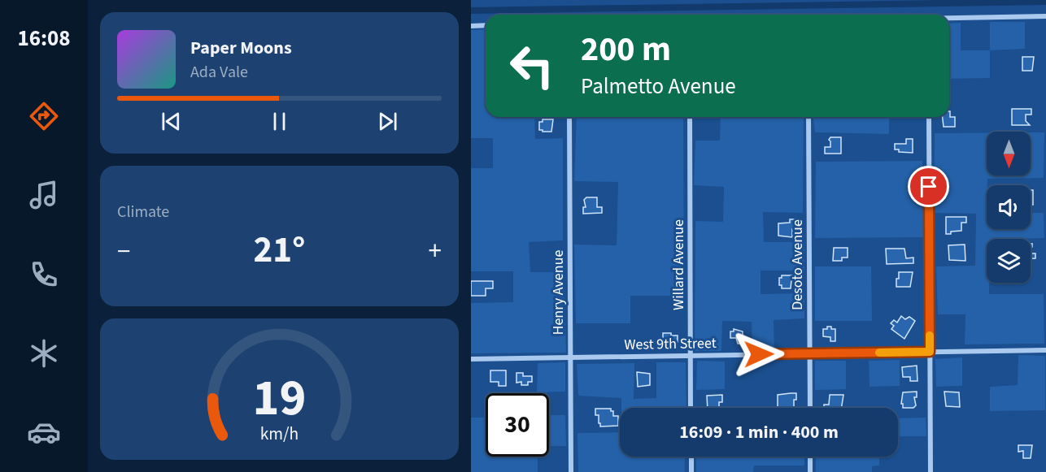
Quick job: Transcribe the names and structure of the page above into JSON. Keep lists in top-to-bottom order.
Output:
{
  "streets": {
    "street": [
      "Willard Avenue",
      "Desoto Avenue",
      "Henry Avenue",
      "West 9th Street"
    ]
  },
  "crossings": [
    ["Willard Avenue", "West 9th Street"],
    ["Desoto Avenue", "West 9th Street"],
    ["Henry Avenue", "West 9th Street"]
  ],
  "north": "bottom",
  "page": {
    "tabs": "16:08",
    "turn": ["200 m", "Palmetto Avenue"],
    "song": ["Paper Moons", "Ada Vale"],
    "tile": "Climate",
    "heat": ["−", "21°", "+"],
    "limit": "30",
    "trip": "16:09 · 1 min · 400 m",
    "gauge": ["19", "km/h"]
  }
}
